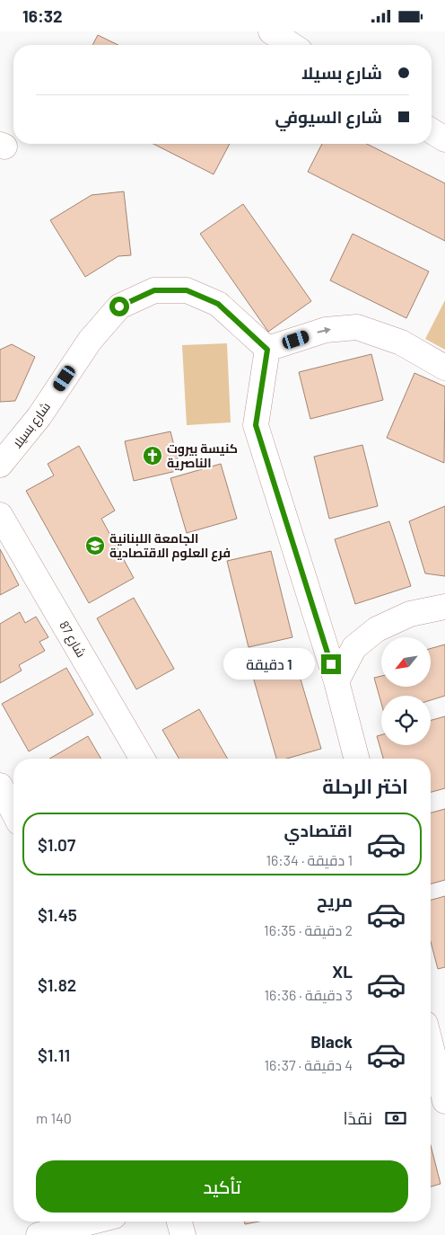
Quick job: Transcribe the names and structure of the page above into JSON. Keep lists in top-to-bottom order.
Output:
{
  "streets": {
    "street": ["شارع بسيلا", "شارع 87"]
  },
  "places": {
    "church": ["كنيسة بيروت الناصرية"],
    "school or university": ["الجامعة اللبنانية فرع العلوم الاقتصادية"]
  },
  "north": "bottom left",
  "page": {
    "status": "16:32",
    "banner": ["شارع بسيلا", "شارع السيوفي"],
    "bubble": "1 دقيقة",
    "heading": "اختر الرحلة",
    "list": [
      {
        "name": "اقتصادي",
        "note": "1 دقيقة · 16:34",
        "value": "$1.07"
      },
      {
        "name": "مريح",
        "note": "2 دقيقة · 16:35",
        "value": "$1.45"
      },
      {
        "name": "XL",
        "note": "3 دقيقة · 16:36",
        "value": "$1.82"
      },
      {
        "name": "Black",
        "note": "4 دقيقة · 16:37",
        "value": "$1.11"
      }
    ],
    "pay": ["نقدًا", "140 m"],
    "buttons": "تأكيد"
  }
}
